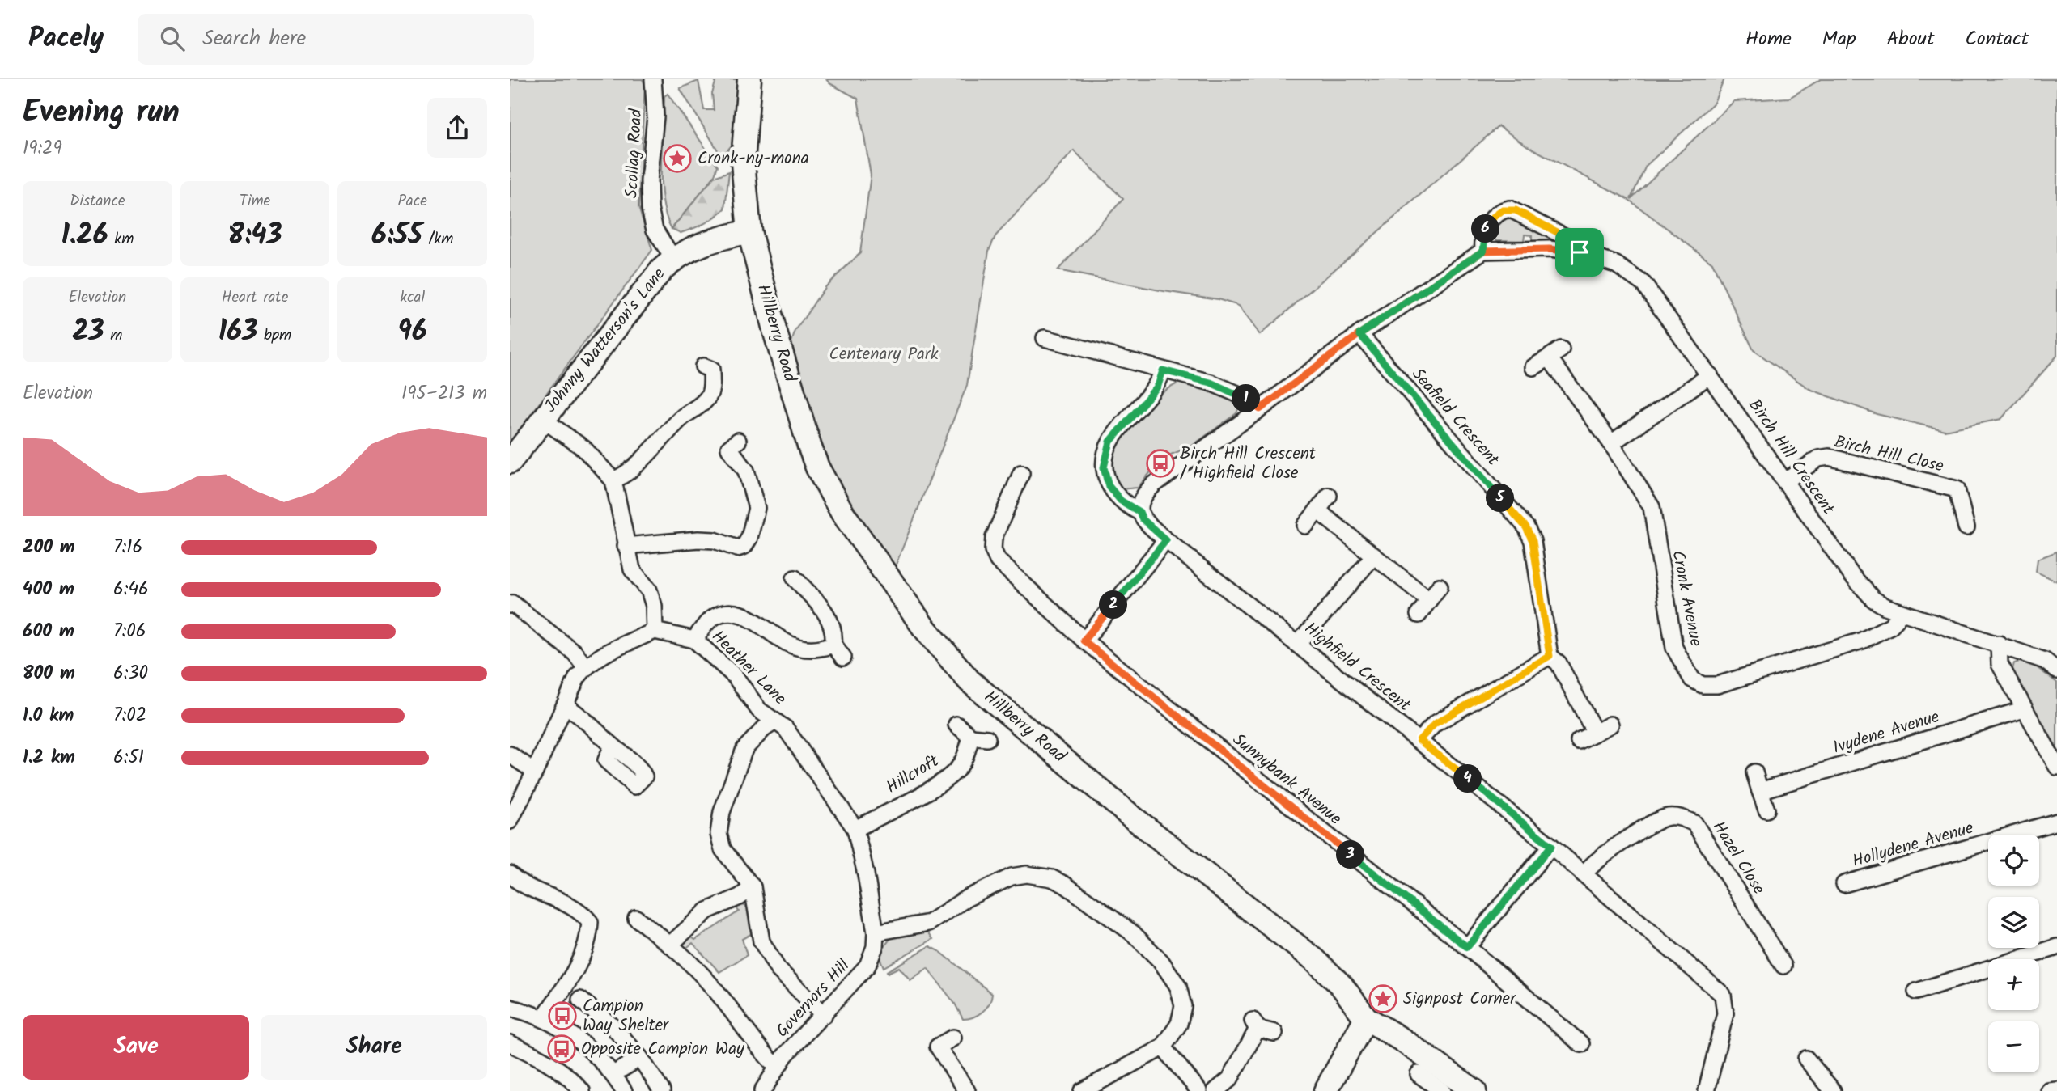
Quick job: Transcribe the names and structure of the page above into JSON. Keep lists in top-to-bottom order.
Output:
{
  "streets": {
    "highway": ["Hillberry Road", "Johnny Watterson's Lane"],
    "street": [
      "Scollag Road",
      "Seafield Crescent",
      "Birch Hill Close",
      "Birch Hill Crescent",
      "Cronk Avenue",
      "Highfield Crescent",
      "Heather Lane",
      "Ivydene Avenue",
      "Hillcroft",
      "Sunnybank Avenue",
      "Hollydene Avenue",
      "Hazel Close",
      "Governors Hill"
    ]
  },
  "crossings": [
    ["Scollag Road", "Johnny Watterson's Lane"],
    ["Hillberry Road", "Johnny Watterson's Lane"],
    ["Birch Hill Close", "Birch Hill Crescent"],
    ["Birch Hill Crescent", "Cronk Avenue"],
    ["Highfield Crescent", "Hazel Close"]
  ],
  "parks": ["Centenary Park"],
  "places": {
    "place": ["Cronk-ny-mona", "Signpost Corner"],
    "bus stop": ["Birch Hill Crescent / Highfield Close", "Campion Way Shelter", "Opposite Campion Way"]
  },
  "page": {
    "header": "Pacely",
    "search": "Search here",
    "nav": [
      "Home",
      "Map",
      "About",
      "Contact"
    ],
    "heading": ["Evening run", "19:29"],
    "stats": [
      ["Distance", "1.26 km"],
      ["Time", "8:43"],
      ["Pace", "6:55 /km"],
      ["Elevation", "23 m"],
      ["Heart rate", "163 bpm"],
      ["kcal", "96"]
    ],
    "pins": [
      "6",
      "1",
      "5",
      "2",
      "4",
      "3"
    ],
    "chart": ["Elevation", "195–213 m"],
    "list": [
      {
        "name": "200 m",
        "note": "7:16"
      },
      {
        "name": "400 m",
        "note": "6:46"
      },
      {
        "name": "600 m",
        "note": "7:06"
      },
      {
        "name": "800 m",
        "note": "6:30"
      },
      {
        "name": "1.0 km",
        "note": "7:02"
      },
      {
        "name": "1.2 km",
        "note": "6:51"
      }
    ],
    "map_buttons": ["+", "−"],
    "buttons": ["Save", "Share"]
  }
}
